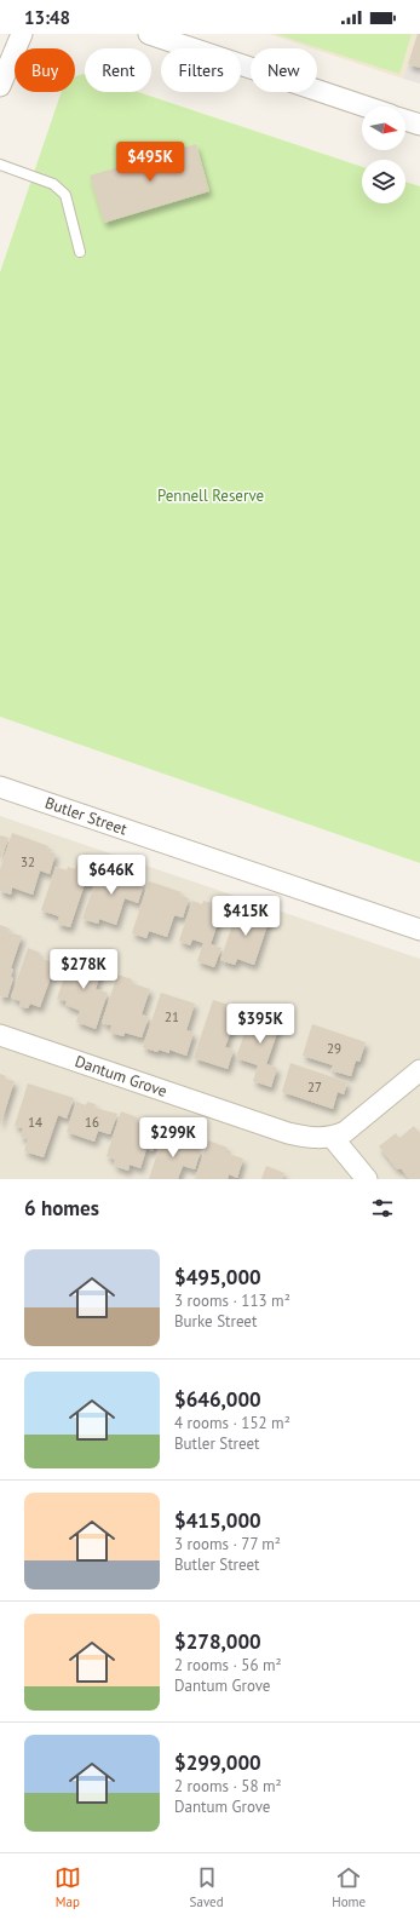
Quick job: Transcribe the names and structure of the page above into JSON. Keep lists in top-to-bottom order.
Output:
{
  "streets": {
    "street": ["Butler Street", "Dantum Grove"]
  },
  "parks": ["Pennell Reserve"],
  "house_numbers": [
    "32",
    "21",
    "29",
    "27",
    "14",
    "16"
  ],
  "north": "right",
  "page": {
    "status": "13:48",
    "chip": [
      "Buy",
      "Rent",
      "Filters",
      "New"
    ],
    "price": [
      "$495K",
      "$646K",
      "$415K",
      "$278K",
      "$395K",
      "$299K"
    ],
    "heading": "6 homes",
    "list": [
      {
        "name": "$495,000",
        "note": "3 rooms · 113 m² · Burke Street"
      },
      {
        "name": "$646,000",
        "note": "4 rooms · 152 m² · Butler Street"
      },
      {
        "name": "$415,000",
        "note": "3 rooms · 77 m² · Butler Street"
      },
      {
        "name": "$278,000",
        "note": "2 rooms · 56 m² · Dantum Grove"
      },
      {
        "name": "$299,000",
        "note": "2 rooms · 58 m² · Dantum Grove"
      }
    ],
    "tabs": ["Map", "Saved", "Home"]
  }
}
